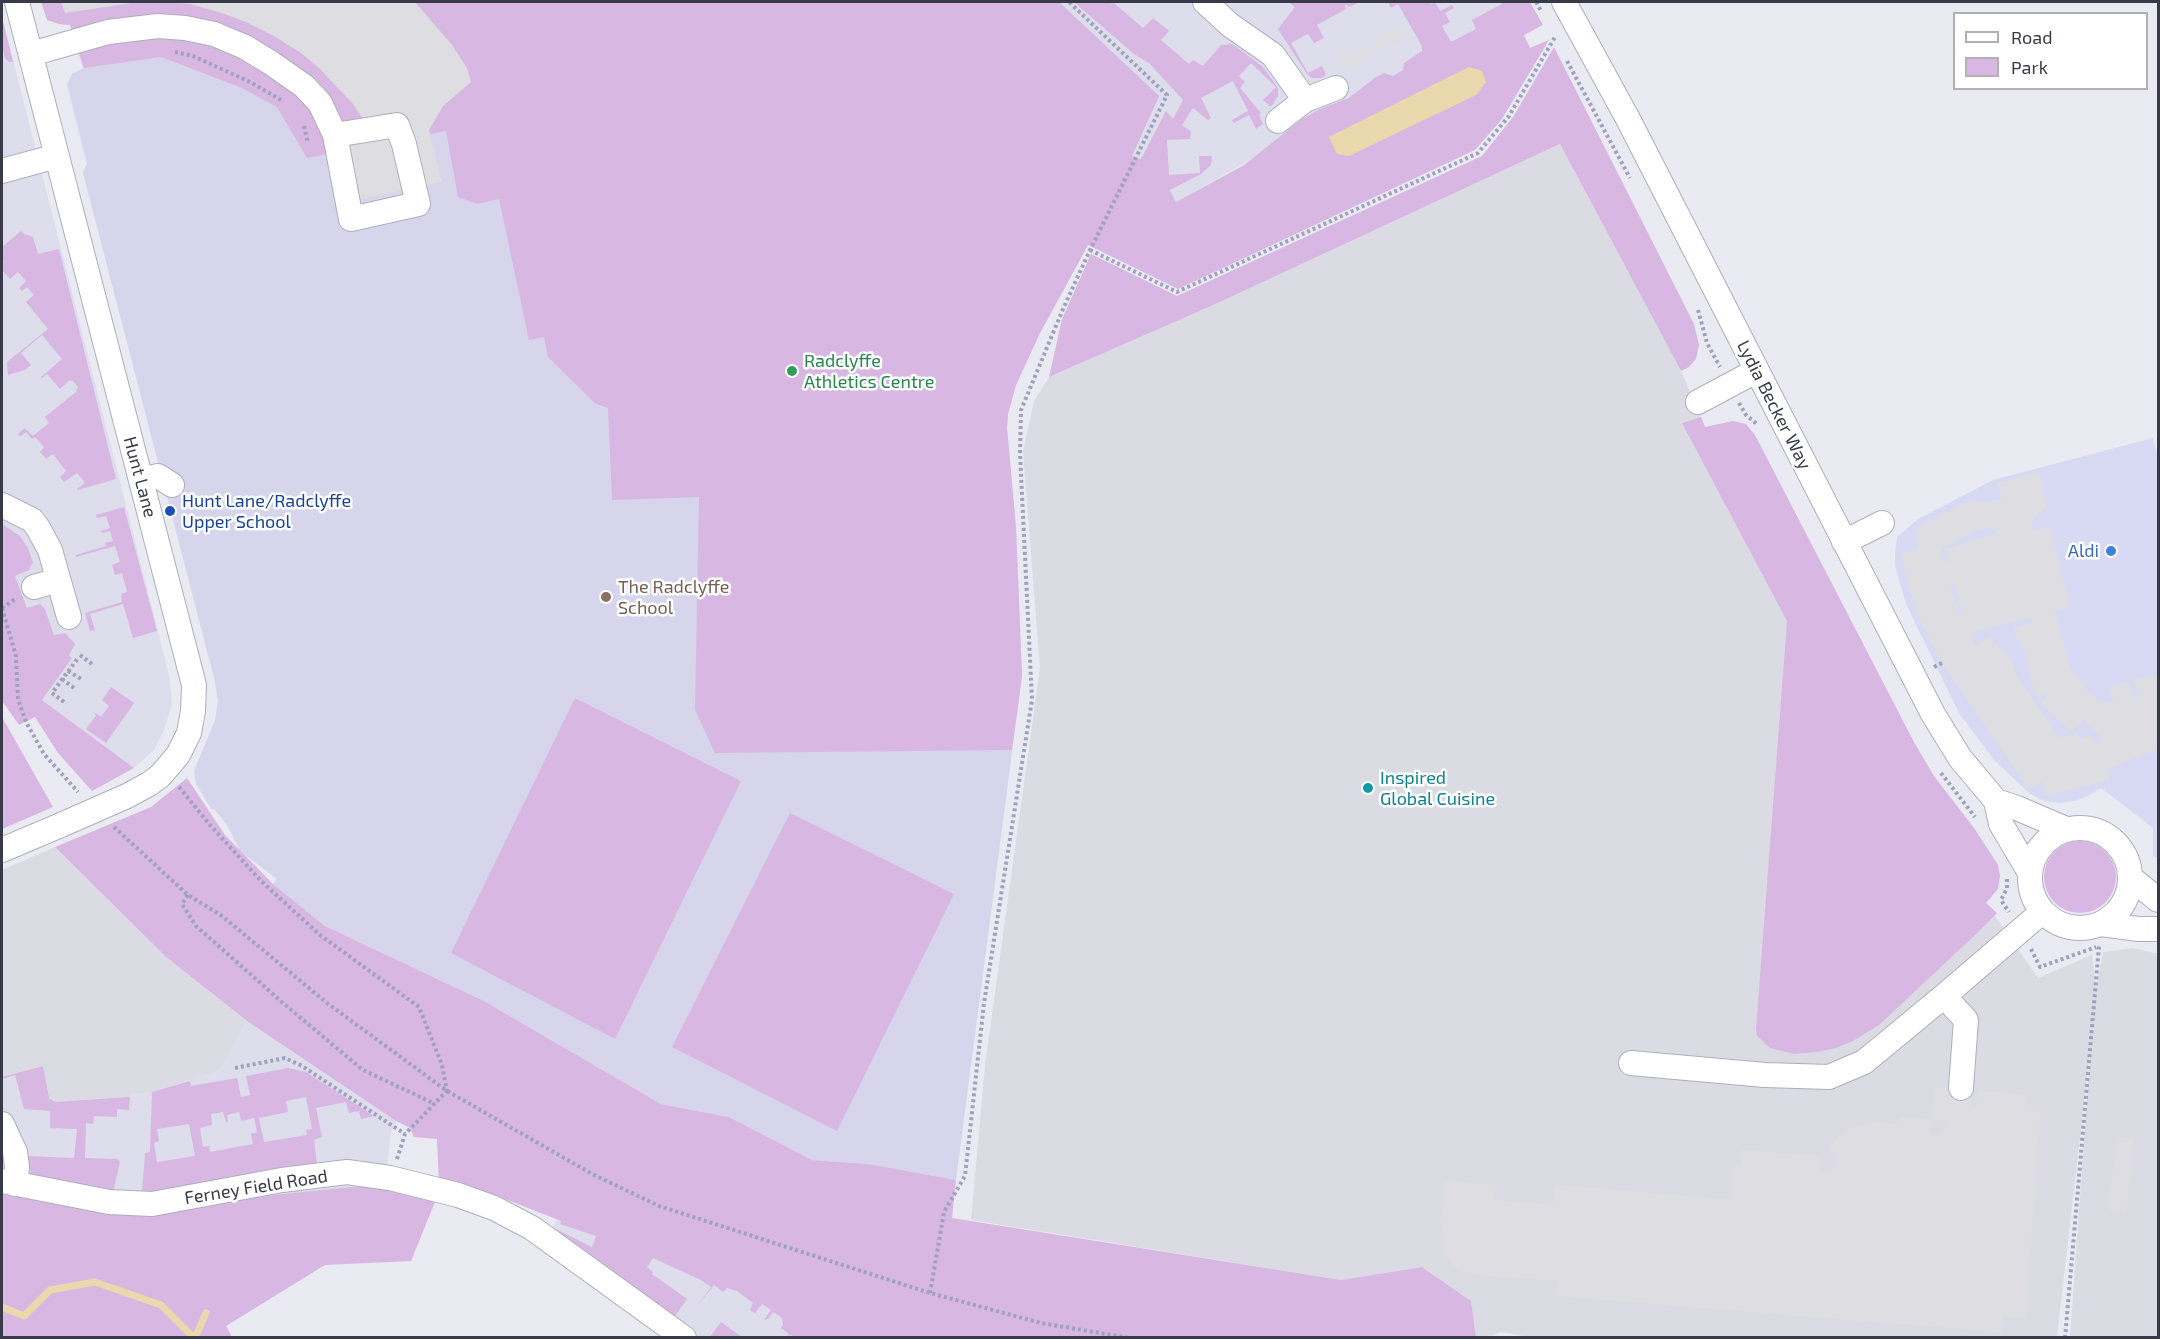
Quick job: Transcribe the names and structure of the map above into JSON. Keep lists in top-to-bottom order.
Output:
{
  "streets": {
    "street": ["Lydia Becker Way", "Hunt Lane", "Ferney Field Road"]
  },
  "places": [
    "Radclyffe Athletics Centre",
    "Hunt Lane/Radclyffe Upper School",
    "Aldi",
    "The Radclyffe School",
    "Inspired Global Cuisine"
  ],
  "legend": ["Road", "Park"]
}
